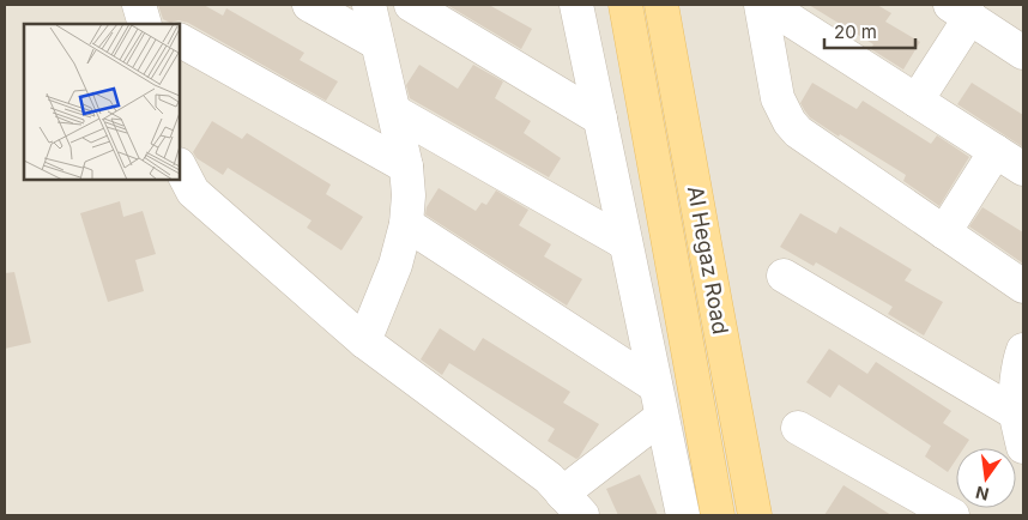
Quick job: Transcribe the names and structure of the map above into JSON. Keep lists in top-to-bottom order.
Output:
{
  "streets": {
    "main road": ["Al Hegaz Road"]
  },
  "scale_bar": "20 m",
  "north": "bottom"
}
